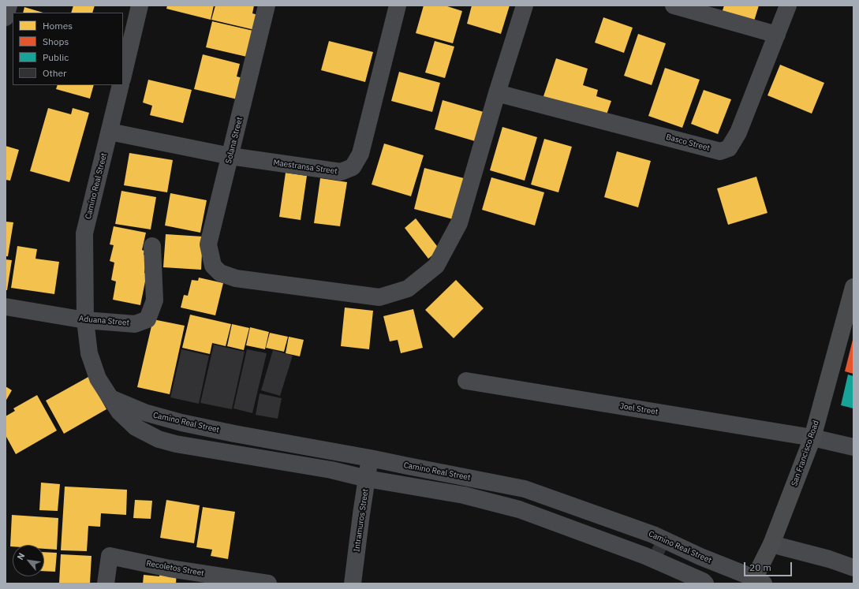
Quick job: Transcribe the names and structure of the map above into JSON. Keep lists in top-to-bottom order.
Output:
{
  "streets": {
    "main road": ["San Francisco Road"],
    "street": [
      "Solana Street",
      "Basco Street",
      "Maestransa Street",
      "Camino Real Street",
      "Aduana Street",
      "Joel Street",
      "Intramuros Street",
      "Recoletos Street"
    ]
  },
  "crossings": [
    ["Solana Street", "Basco Street"],
    ["Solana Street", "Maestransa Street"],
    ["Maestransa Street", "Camino Real Street"],
    ["Camino Real Street", "Aduana Street"],
    ["Camino Real Street", "San Francisco Road"],
    ["Camino Real Street", "Intramuros Street"],
    ["Joel Street", "San Francisco Road"]
  ],
  "legend": [
    "Homes",
    "Shops",
    "Public",
    "Other"
  ],
  "scale_bar": "20 m",
  "north": "top left"
}
